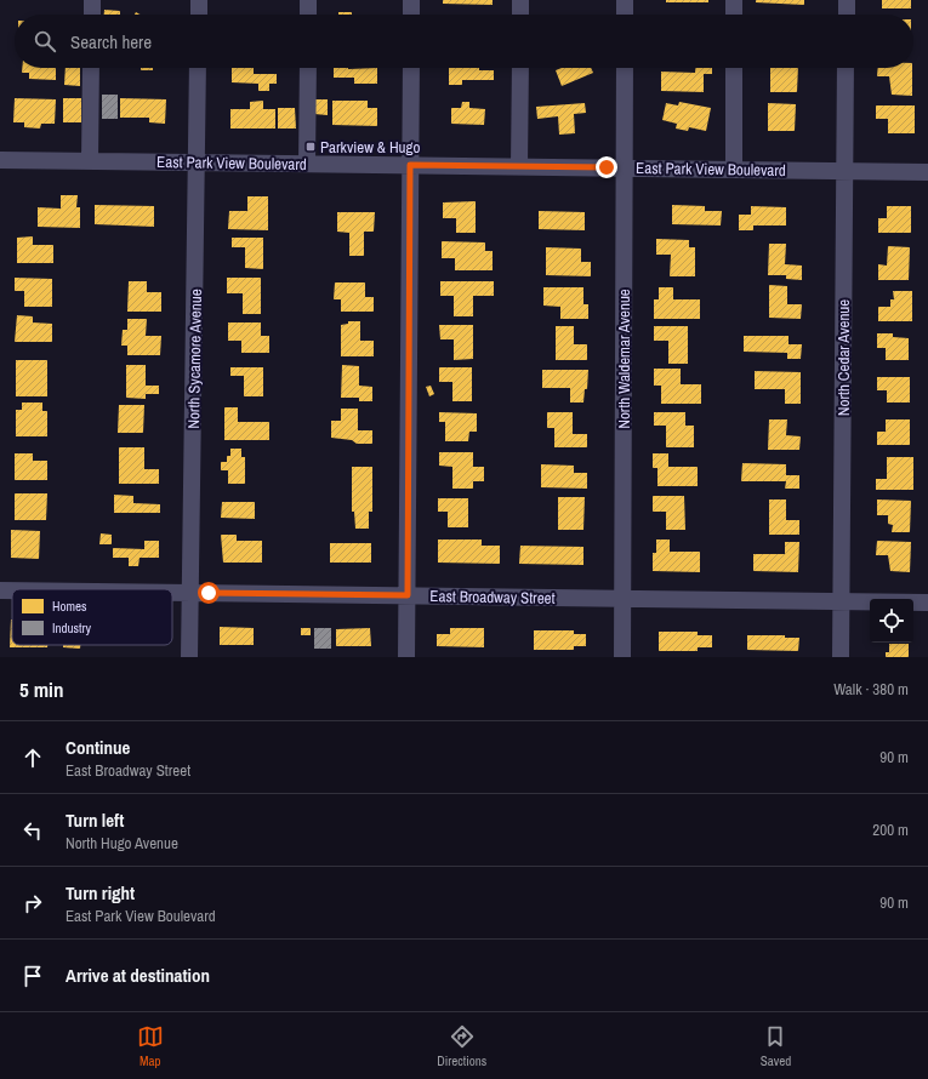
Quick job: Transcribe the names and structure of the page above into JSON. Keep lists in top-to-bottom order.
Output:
{
  "streets": {
    "street": [
      "East Park View Boulevard",
      "North Cedar Avenue",
      "North Sycamore Avenue",
      "North Waldemar Avenue",
      "East Broadway Street"
    ]
  },
  "crossings": [
    ["East Park View Boulevard", "North Cedar Avenue"],
    ["East Park View Boulevard", "North Sycamore Avenue"],
    ["East Park View Boulevard", "North Waldemar Avenue"],
    ["North Cedar Avenue", "East Broadway Street"],
    ["North Sycamore Avenue", "East Broadway Street"],
    ["North Waldemar Avenue", "East Broadway Street"]
  ],
  "places": {
    "transit": ["Parkview & Hugo"]
  },
  "legend": ["Homes", "Industry"],
  "page": {
    "search": "Search here",
    "heading": ["5 min", "Walk · 380 m"],
    "list": [
      ["Continue", "East Broadway Street", "90 m"],
      ["Turn left", "North Hugo Avenue", "200 m"],
      ["Turn right", "East Park View Boulevard", "90 m"],
      "Arrive at destination"
    ],
    "nav": ["Map", "Directions", "Saved"]
  }
}
